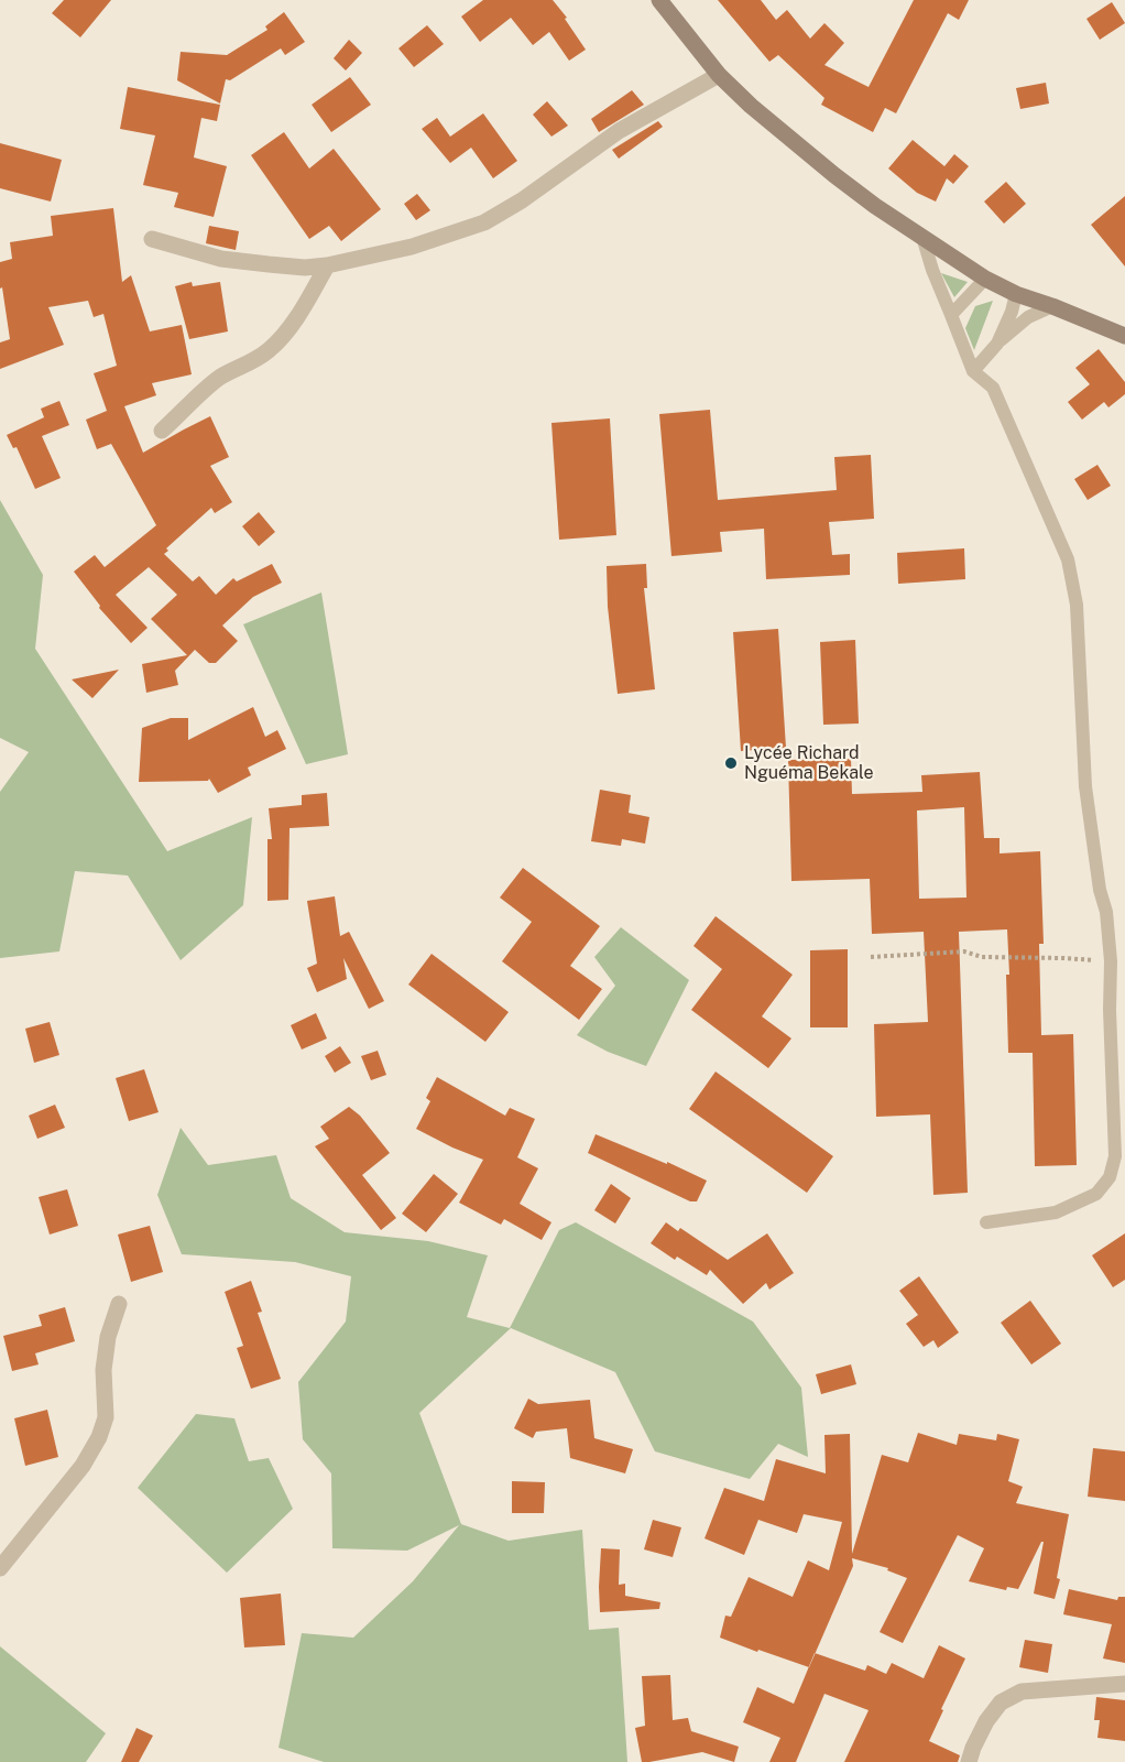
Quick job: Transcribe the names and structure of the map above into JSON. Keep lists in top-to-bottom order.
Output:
{
  "places": ["Lycée Richard Nguéma Bekale"]
}
